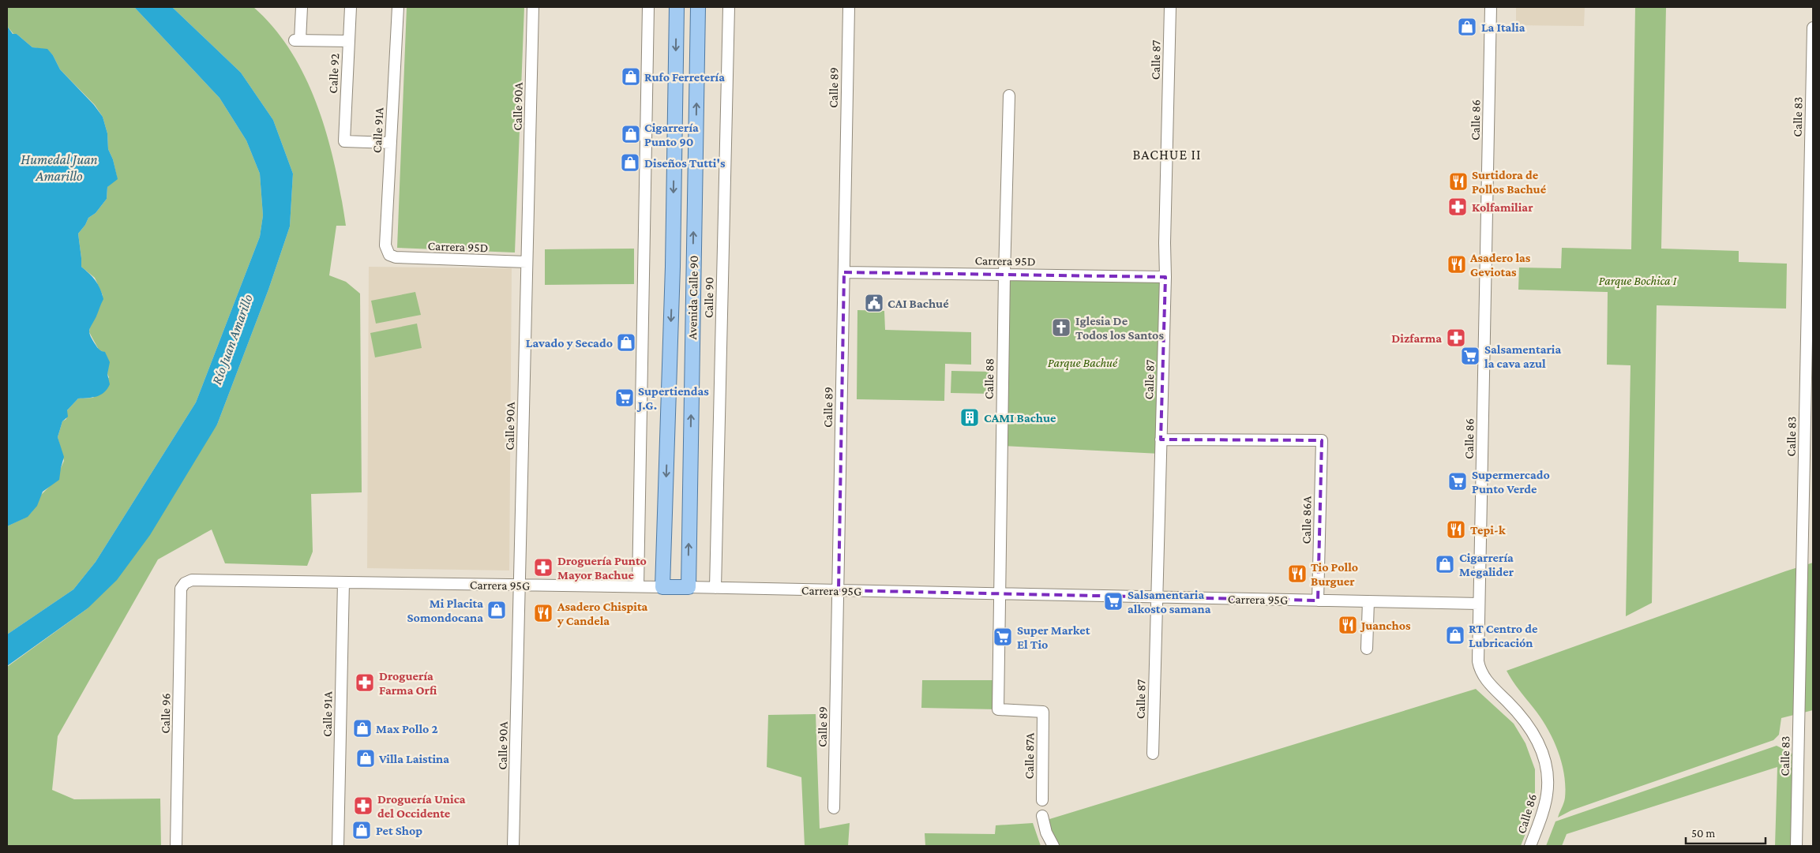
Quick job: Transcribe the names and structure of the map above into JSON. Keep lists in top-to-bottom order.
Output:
{
  "streets": {
    "main road": ["Avenida Calle 90", "Carrera 95G"],
    "street": [
      "Calle 87",
      "Calle 92",
      "Calle 89",
      "Calle 90A",
      "Calle 83",
      "Calle 86",
      "Calle 91A",
      "Carrera 95D",
      "Calle 90",
      "Calle 88",
      "Calle 86A",
      "Calle 96",
      "Calle 87A"
    ]
  },
  "crossings": [
    ["Calle 87", "Carrera 95D"],
    ["Calle 87", "Calle 86A"],
    ["Calle 87", "Carrera 95G"],
    ["Calle 92", "Calle 91A"],
    ["Calle 89", "Carrera 95D"],
    ["Calle 89", "Carrera 95G"],
    ["Calle 90A", "Carrera 95D"],
    ["Calle 90A", "Carrera 95G"],
    ["Calle 86", "Carrera 95G"],
    ["Calle 91A", "Carrera 95D"],
    ["Calle 91A", "Carrera 95G"],
    ["Carrera 95D", "Calle 88"],
    ["Avenida Calle 90", "Carrera 95G"],
    ["Calle 90", "Carrera 95G"],
    ["Calle 88", "Carrera 95G"],
    ["Calle 88", "Calle 87A"],
    ["Calle 86A", "Carrera 95G"],
    ["Carrera 95G", "Calle 96"]
  ],
  "districts": ["BACHUE II"],
  "water": ["Humedal Juan Amarillo", "Río Juan Amarillo"],
  "parks": ["Parque Bochica I", "Parque Bachué"],
  "places": {
    "shop": [
      "La Italia",
      "Rufo Ferretería",
      "Cigarrería Punto 90",
      "Diseños Tutti's",
      "Lavado y Secado",
      "Cigarrería Megalider",
      "Mi Placita Somondocana",
      "RT Centro de Lubricación",
      "Max Pollo 2",
      "Villa Laistina",
      "Pet Shop"
    ],
    "restaurant": [
      "Surtidora de Pollos Bachué",
      "Asadero las Geviotas",
      "Tepi-k",
      "Tio Pollo Burguer",
      "Asadero Chispita y Candela",
      "Juanchos"
    ],
    "pharmacy": [
      "Kolfamiliar",
      "Dizfarma",
      "Droguería Punto Mayor Bachue",
      "Droguería Farma Orfi",
      "Droguería Unica del Occidente"
    ],
    "public building": ["CAI Bachué"],
    "church": ["Iglesia De Todos los Santos"],
    "supermarket": [
      "Salsamentaria la cava azul",
      "Supertiendas J.G.",
      "Supermercado Punto Verde",
      "Salsamentaria alkosto samana",
      "Super Market El Tio"
    ],
    "building": ["CAMI Bachue"]
  },
  "scale_bar": "50 m"
}
